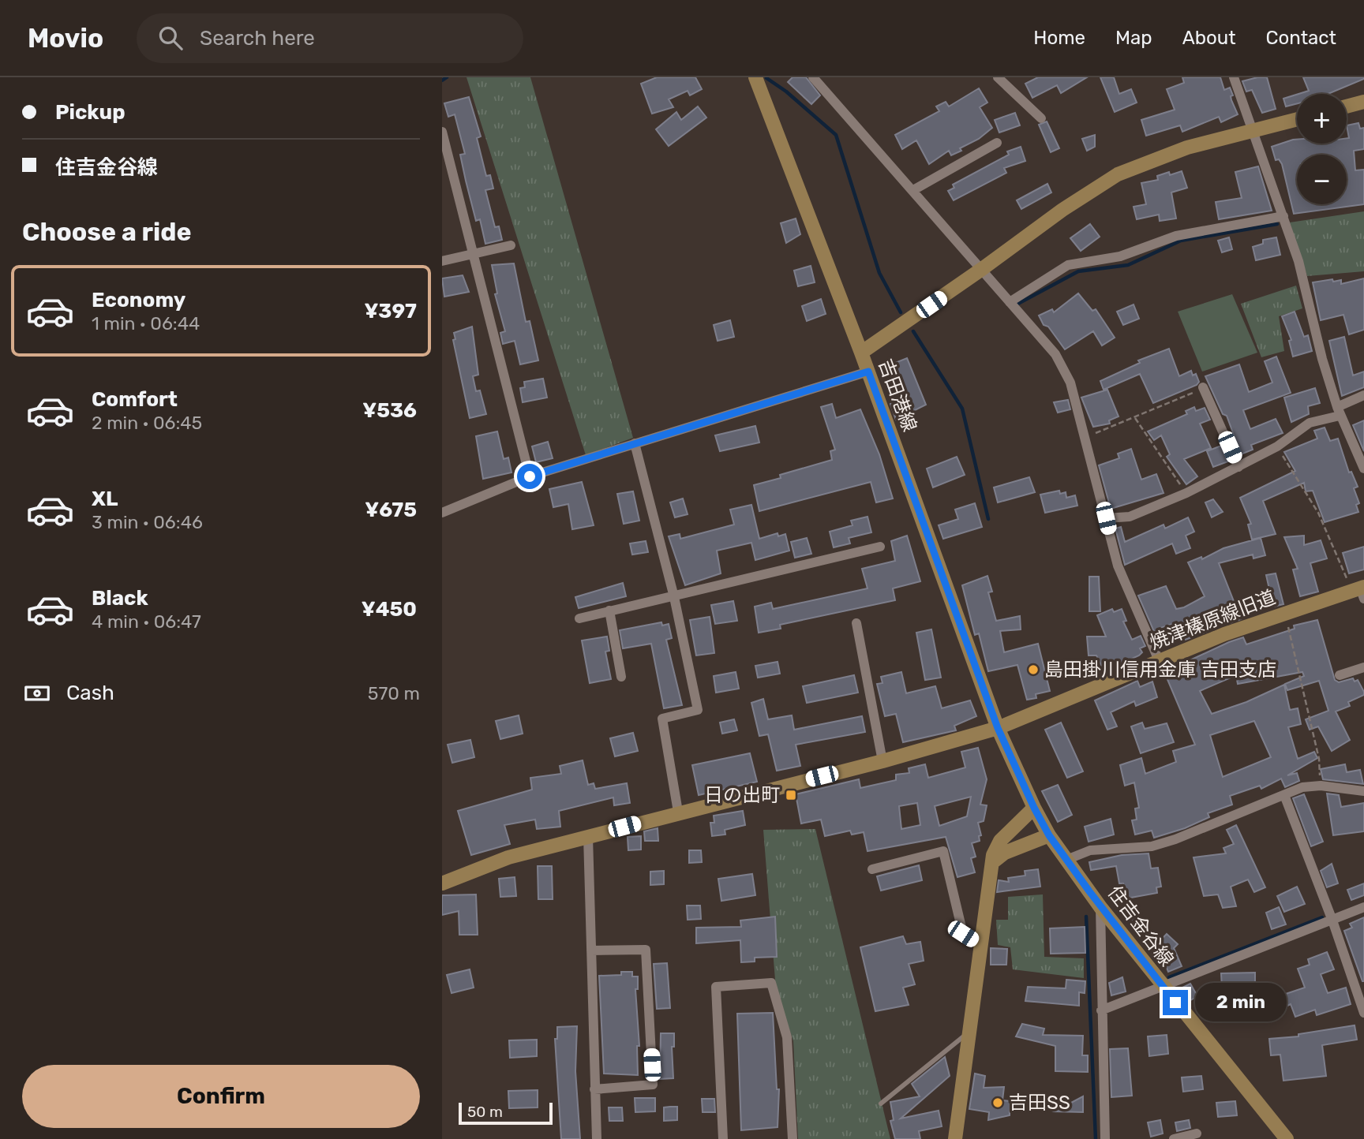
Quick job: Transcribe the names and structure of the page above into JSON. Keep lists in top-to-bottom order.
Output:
{
  "streets": {
    "main road": ["吉田港線", "焼津榛原線旧道", "住吉金谷線"]
  },
  "crossings": [
    ["吉田港線", "焼津榛原線旧道"],
    ["吉田港線", "住吉金谷線"],
    ["焼津榛原線旧道", "住吉金谷線"]
  ],
  "places": {
    "other": ["島田掛川信用金庫 吉田支店", "吉田SS"],
    "transit": ["日の出町"]
  },
  "scale_bar": "50 m",
  "page": {
    "header": "Movio",
    "search": "Search here",
    "nav": [
      "Home",
      "Map",
      "About",
      "Contact"
    ],
    "banner": ["Pickup", "住吉金谷線"],
    "map_buttons": ["+", "−"],
    "heading": "Choose a ride",
    "list": [
      {
        "name": "Economy",
        "note": "1 min · 06:44",
        "value": "¥397"
      },
      {
        "name": "Comfort",
        "note": "2 min · 06:45",
        "value": "¥536"
      },
      {
        "name": "XL",
        "note": "3 min · 06:46",
        "value": "¥675"
      },
      {
        "name": "Black",
        "note": "4 min · 06:47",
        "value": "¥450"
      }
    ],
    "pay": ["Cash", "570 m"],
    "bubble": "2 min",
    "buttons": "Confirm",
    "scale": "50 m"
  }
}
